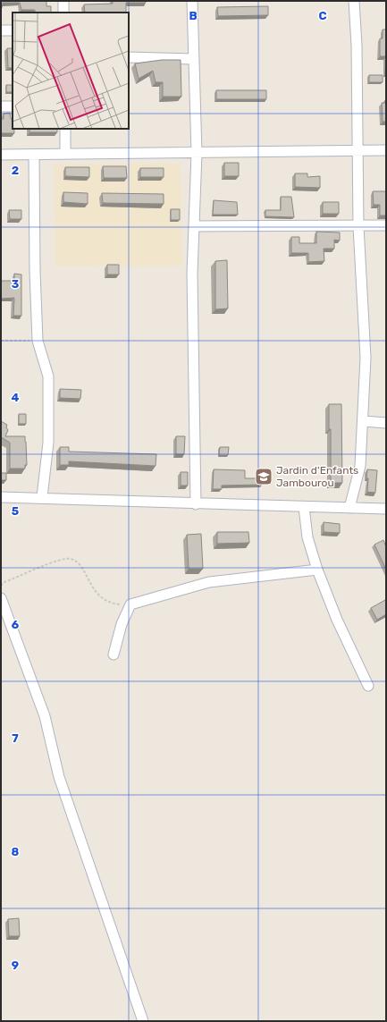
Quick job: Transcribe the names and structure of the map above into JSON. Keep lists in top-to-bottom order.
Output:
{
  "places": {
    "school or university": ["Jardin d'Enfants Jambourou"]
  },
  "grid": {
    "columns": ["B", "C"],
    "rows": [
      "2",
      "3",
      "4",
      "5",
      "6",
      "7",
      "8",
      "9"
    ]
  }
}
